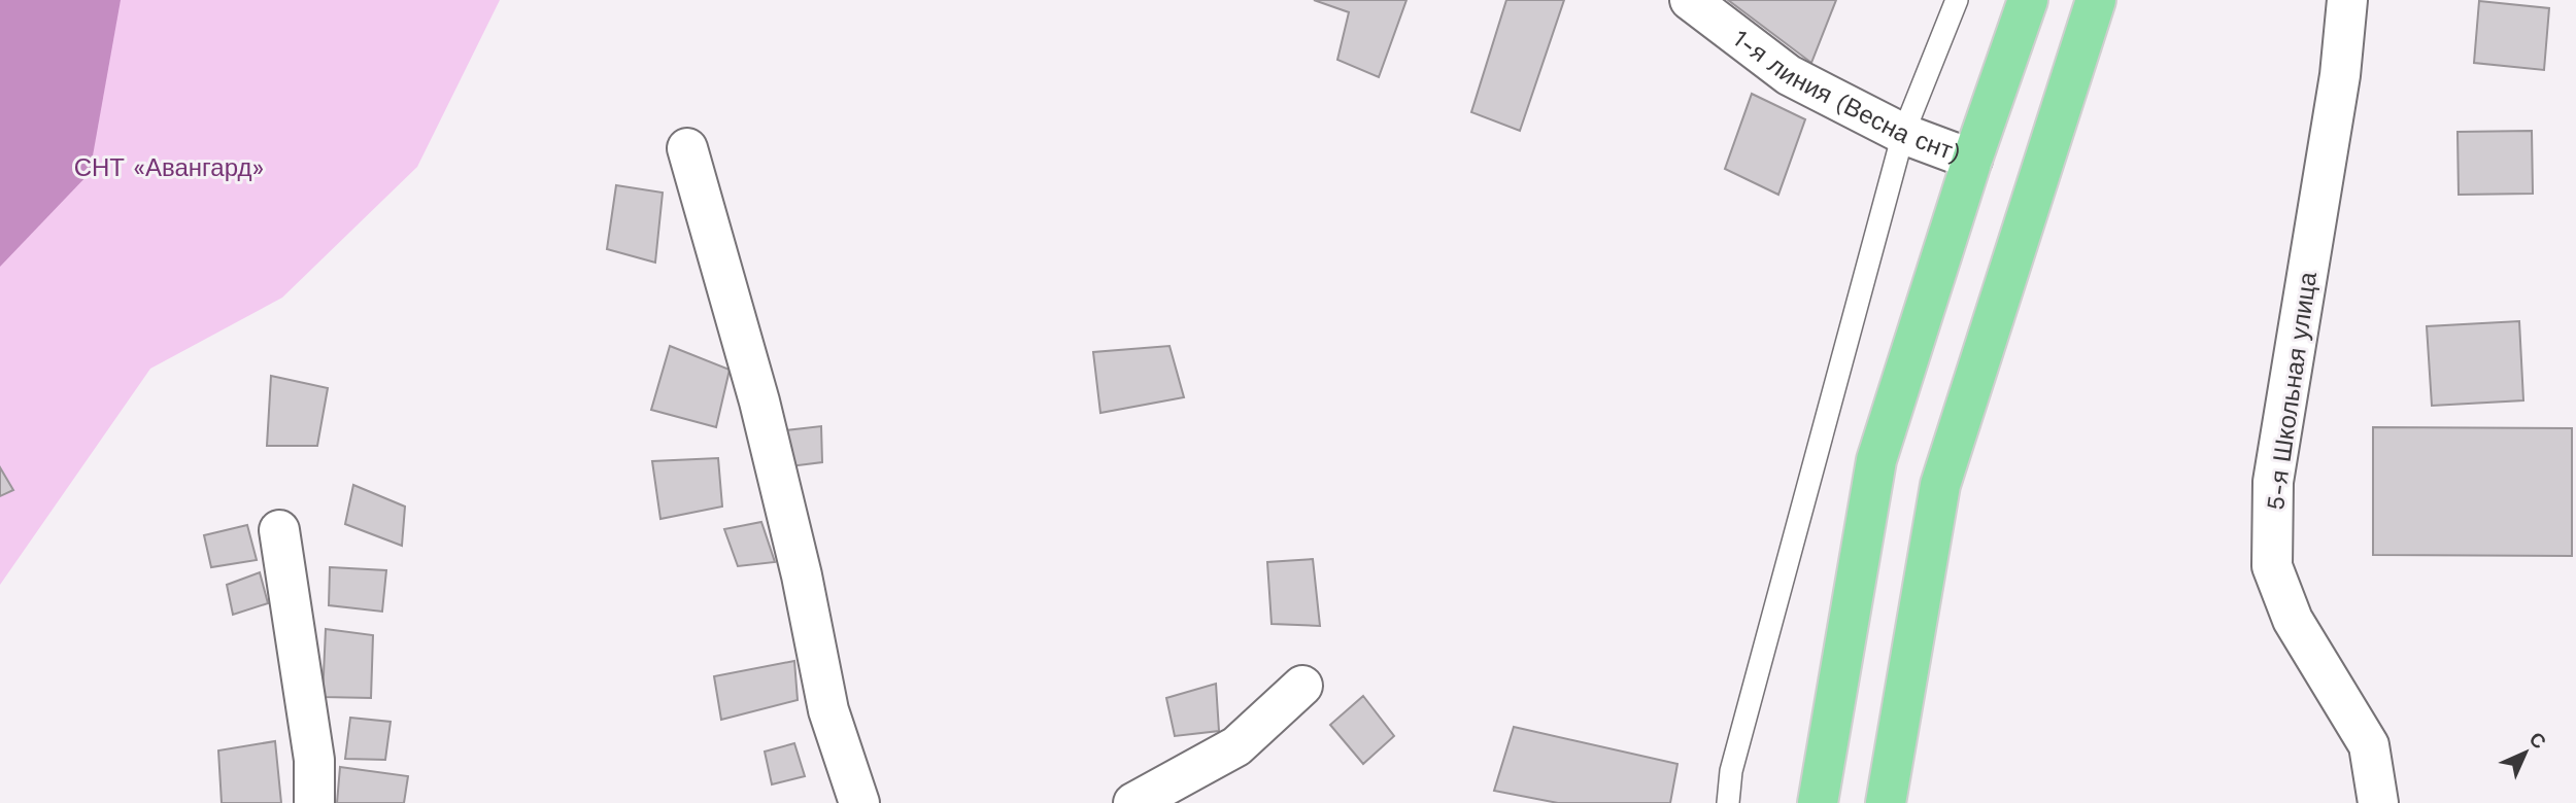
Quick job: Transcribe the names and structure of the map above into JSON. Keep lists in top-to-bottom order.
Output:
{
  "streets": {
    "street": ["1-я линия (Весна снт)", "5-я Школьная улица"]
  },
  "parks": ["СНТ «Авангард»"],
  "north": "top right"
}
